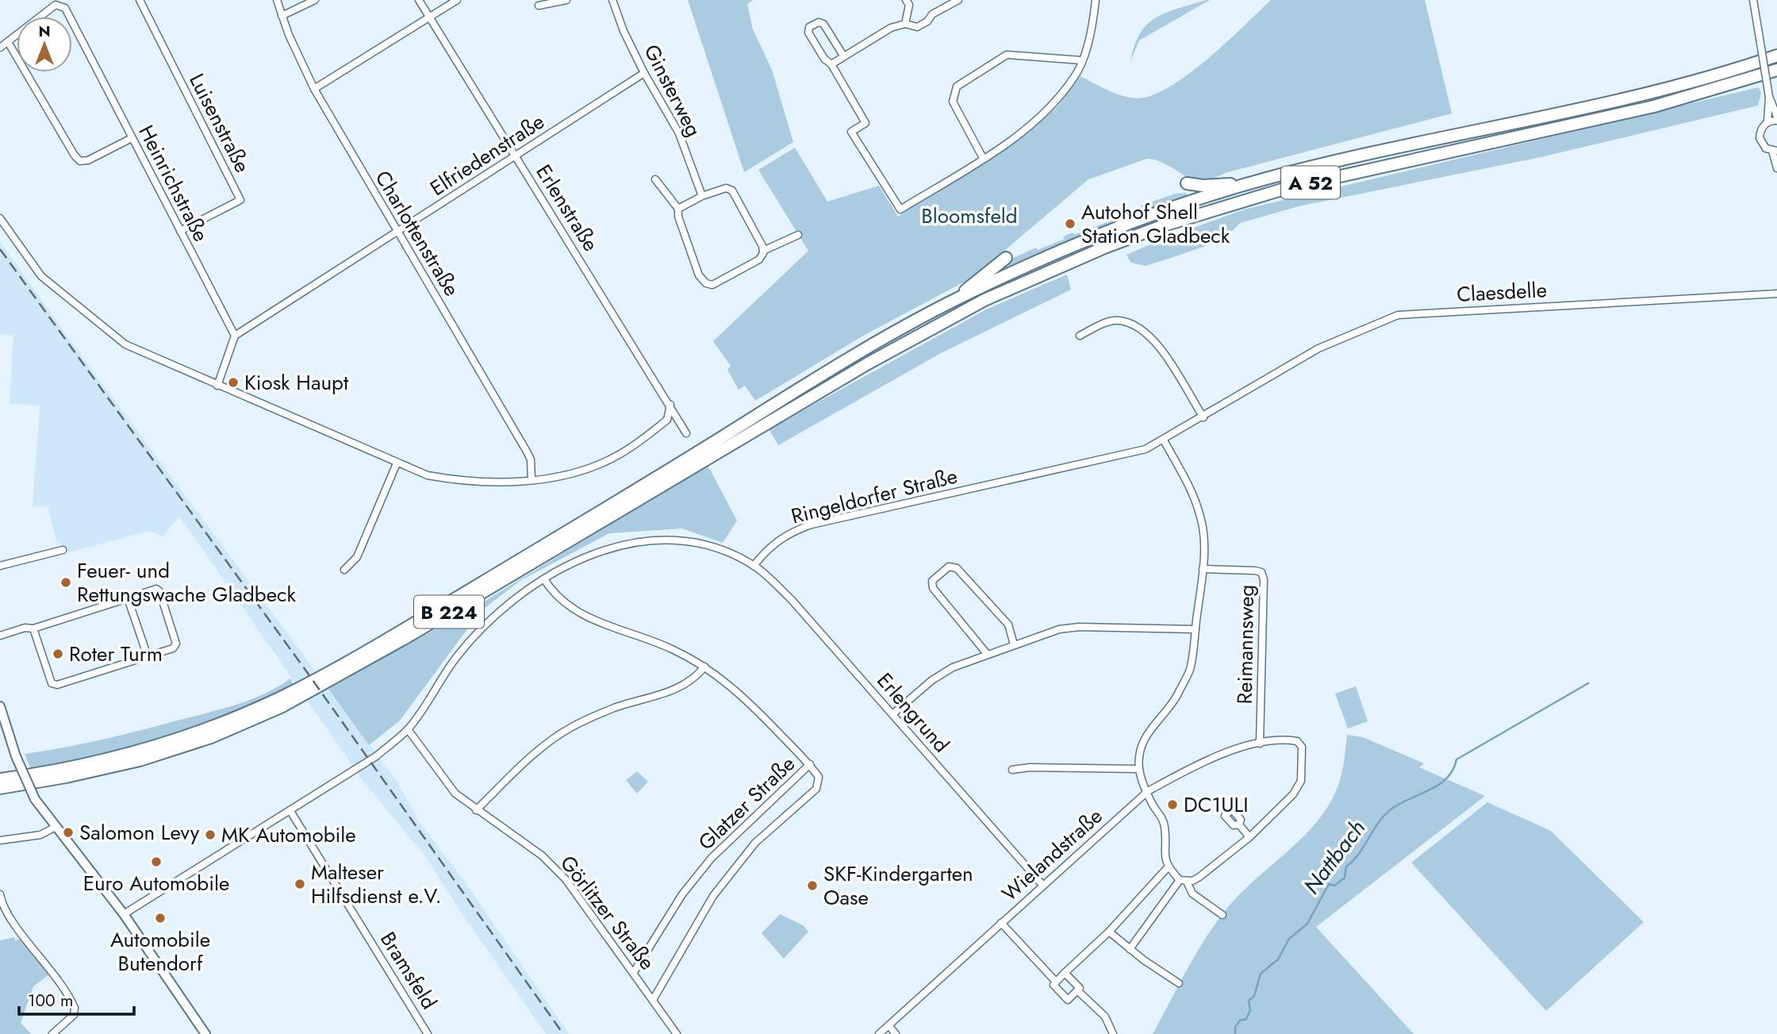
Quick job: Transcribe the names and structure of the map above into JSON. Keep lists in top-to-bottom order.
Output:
{
  "streets": {
    "highway": ["A 52", "B 224"],
    "street": [
      "Ginsterweg",
      "Luisenstraße",
      "Elfriedenstraße",
      "Heinrichstraße",
      "Erlenstraße",
      "Charlottenstraße",
      "Claesdelle",
      "Ringeldorfer Straße",
      "Reimannsweg",
      "Erlengrund",
      "Glatzer Straße",
      "Wielandstraße",
      "Görlitzer Straße",
      "Bramsfeld"
    ]
  },
  "crossings": [
    ["Ginsterweg", "Elfriedenstraße"],
    ["Luisenstraße", "Heinrichstraße"],
    ["Elfriedenstraße", "Heinrichstraße"],
    ["Elfriedenstraße", "Erlenstraße"],
    ["Elfriedenstraße", "Charlottenstraße"],
    ["A 52", "B 224"],
    ["Claesdelle", "Ringeldorfer Straße"],
    ["Ringeldorfer Straße", "Erlengrund"],
    ["Reimannsweg", "Wielandstraße"],
    ["Erlengrund", "Wielandstraße"],
    ["Glatzer Straße", "Görlitzer Straße"]
  ],
  "water": ["Nattbach"],
  "parks": ["Bloomsfeld"],
  "places": [
    "Autohof Shell Station Gladbeck",
    "Kiosk Haupt",
    "Feuer- und Rettungswache Gladbeck",
    "Roter Turm",
    "DC1ULI",
    "Salomon Levy",
    "MK Automobile",
    "Euro Automobile",
    "Malteser Hilfsdienst e.V.",
    "SKF-Kindergarten Oase",
    "Automobile Butendorf"
  ],
  "scale_bar": "100 m",
  "north": "top"
}
